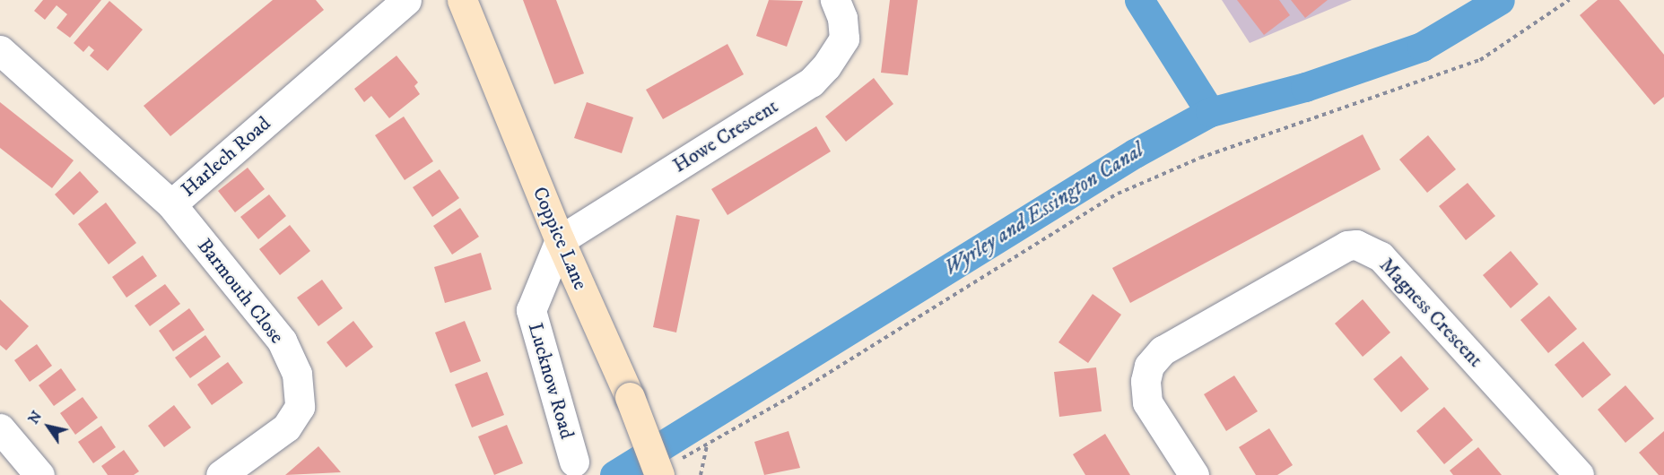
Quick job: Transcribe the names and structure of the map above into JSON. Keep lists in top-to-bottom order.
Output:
{
  "streets": {
    "street": [
      "Howe Crescent",
      "Harlech Road",
      "Coppice Lane",
      "Barmouth Close",
      "Magness Crescent",
      "Lucknow Road"
    ]
  },
  "crossings": [
    ["Howe Crescent", "Coppice Lane"],
    ["Howe Crescent", "Lucknow Road"],
    ["Harlech Road", "Barmouth Close"],
    ["Coppice Lane", "Lucknow Road"]
  ],
  "water": ["Wyrley and Essington Canal"],
  "north": "top left"
}
